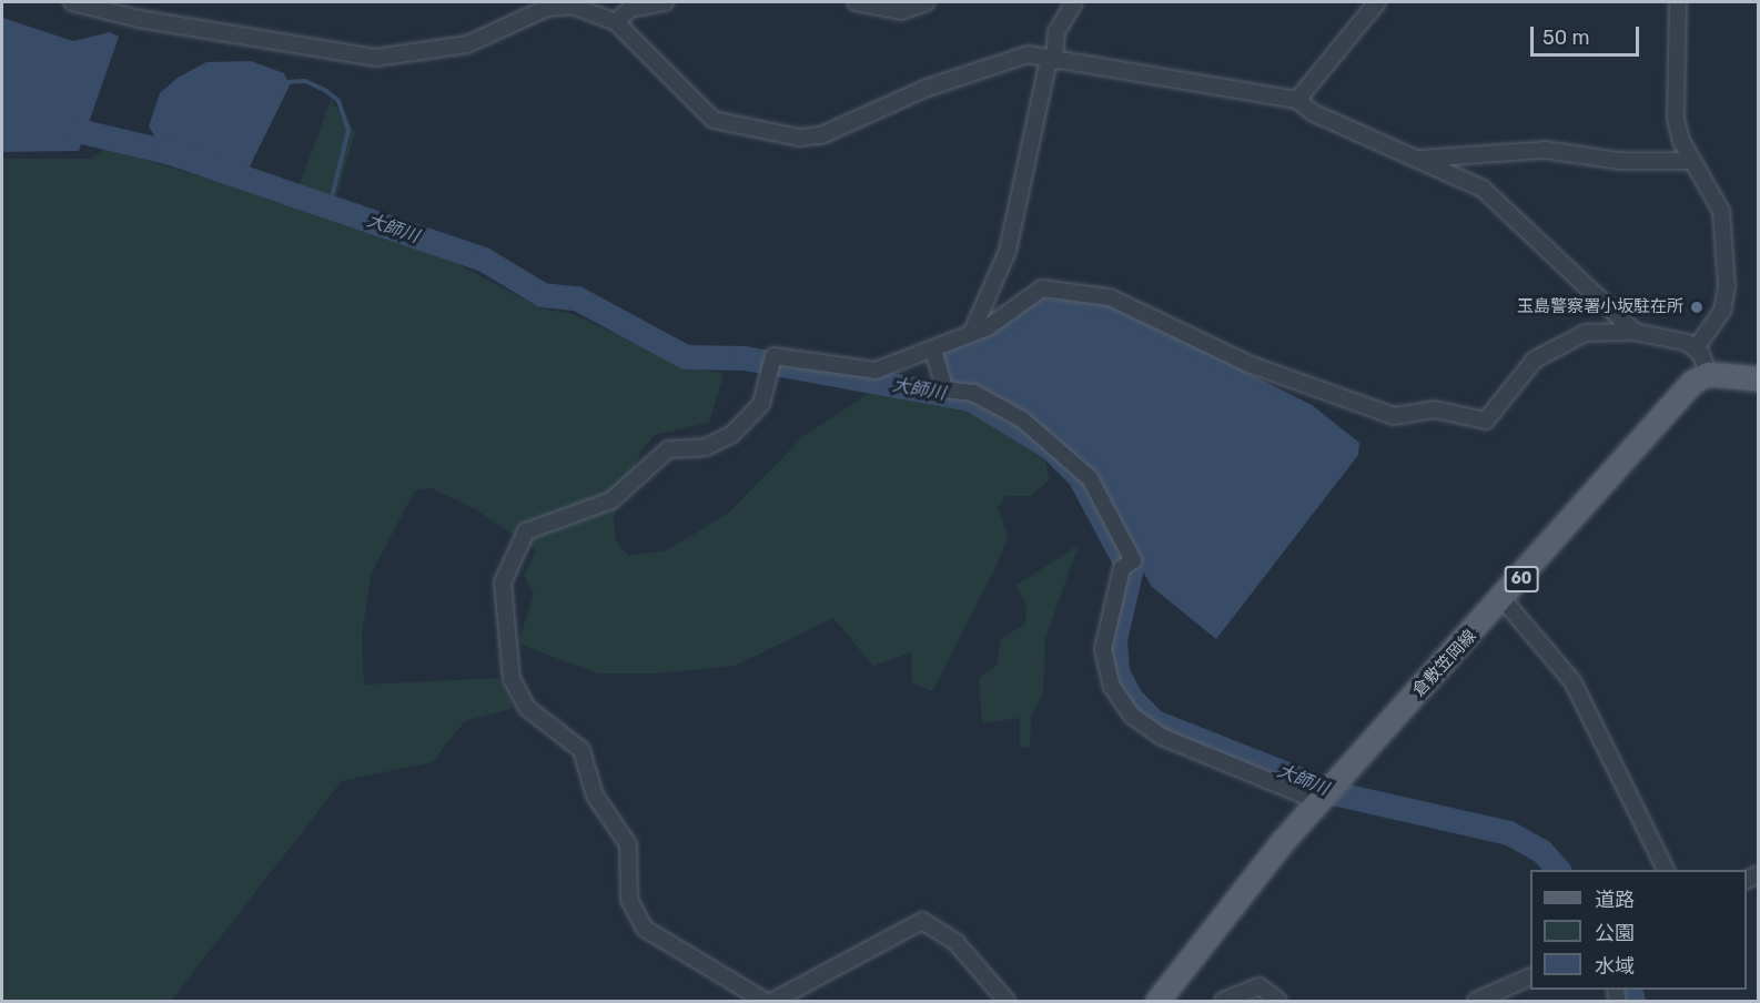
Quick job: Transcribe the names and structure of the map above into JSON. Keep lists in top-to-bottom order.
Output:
{
  "streets": {
    "main road": ["60", "倉敷笠岡線"]
  },
  "water": ["大師川"],
  "places": ["玉島警察署小坂駐在所"],
  "legend": ["道路", "公園", "水域"],
  "scale_bar": "50 m"
}
